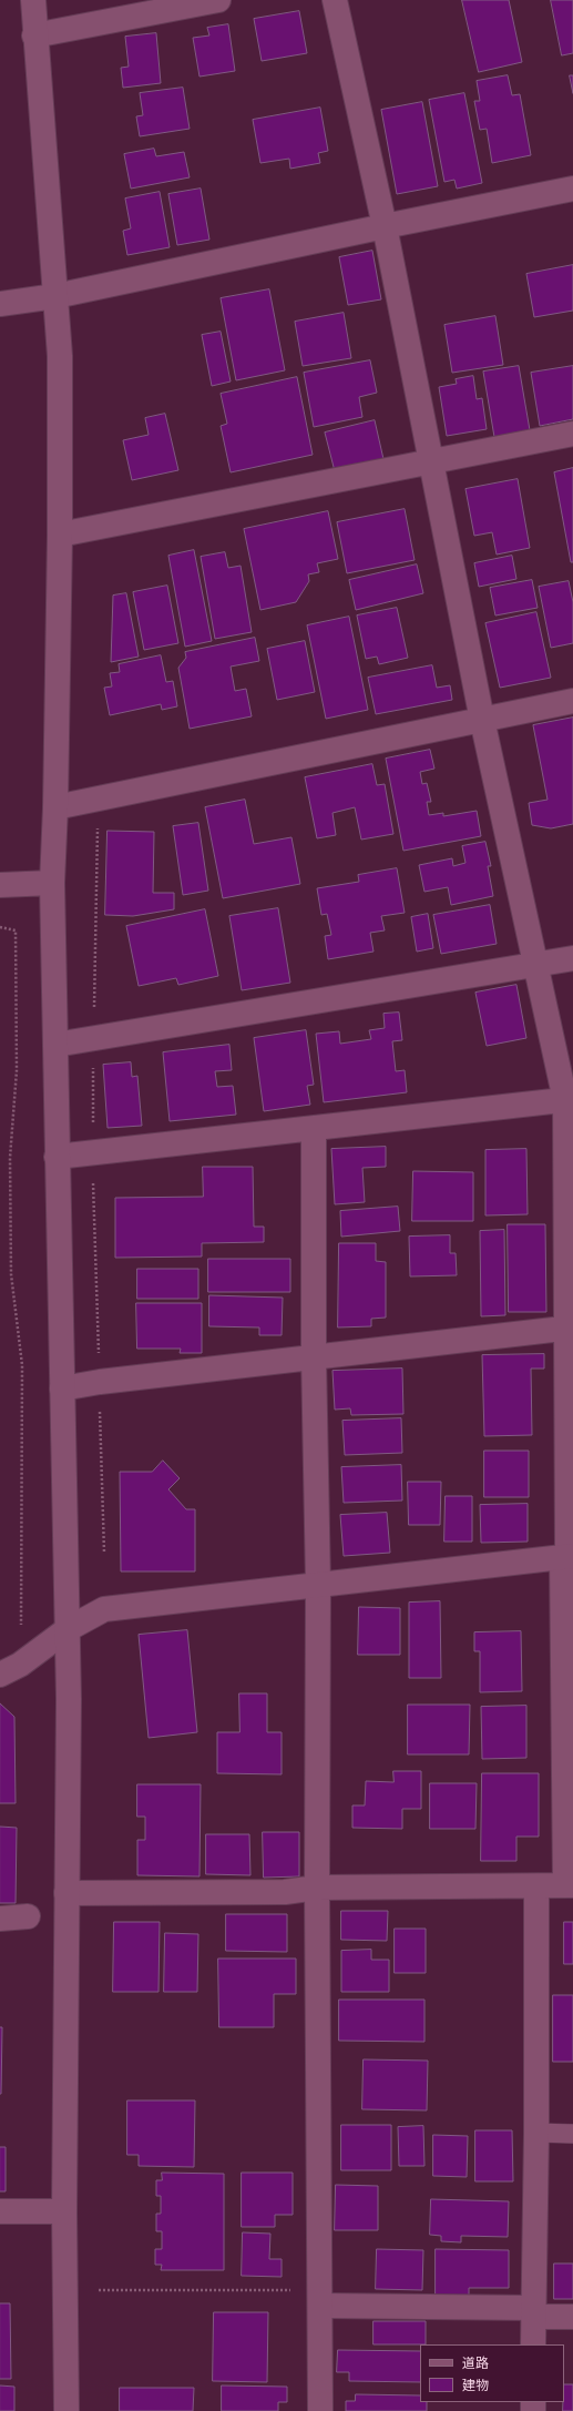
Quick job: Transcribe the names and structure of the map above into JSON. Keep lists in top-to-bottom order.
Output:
{
  "legend": ["道路", "建物"]
}
